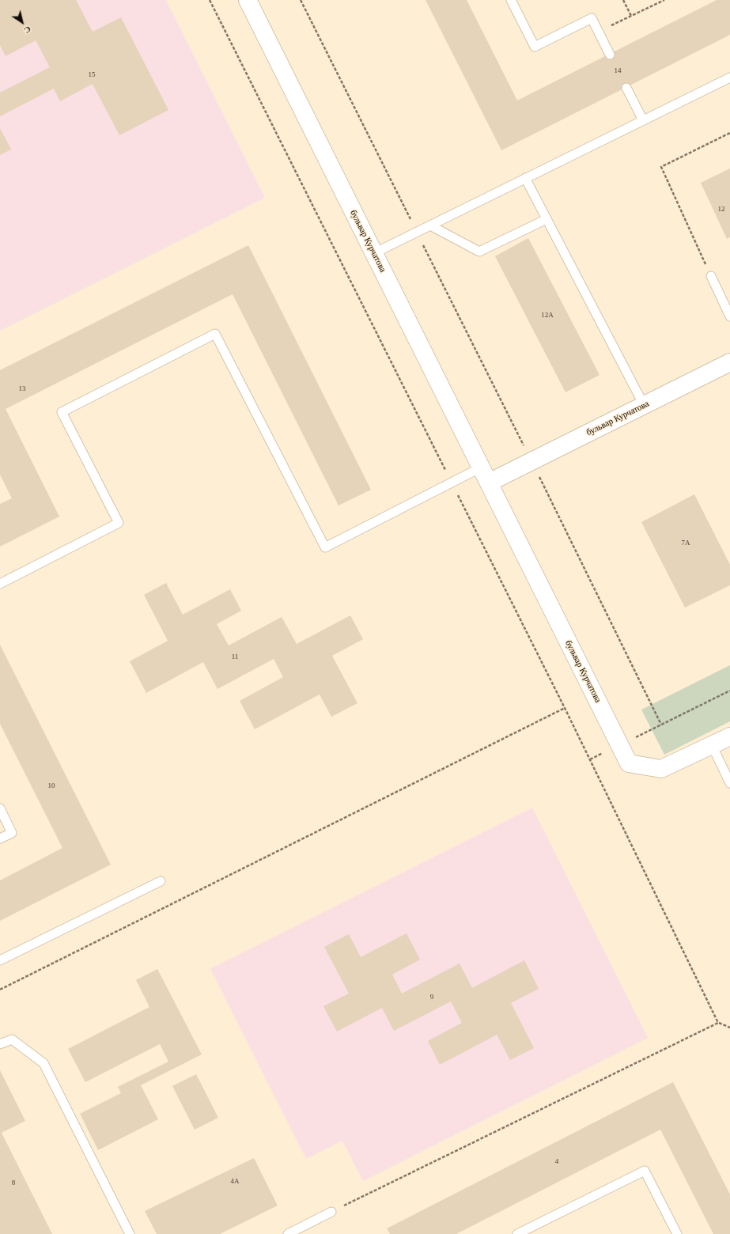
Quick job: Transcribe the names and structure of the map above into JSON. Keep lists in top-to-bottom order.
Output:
{
  "streets": {
    "street": ["бульвар Курчатова"]
  },
  "house_numbers": [
    "14",
    "15",
    "12",
    "12А",
    "13",
    "7А",
    "11",
    "10",
    "9",
    "4",
    "4А",
    "8"
  ],
  "north": "bottom right"
}
